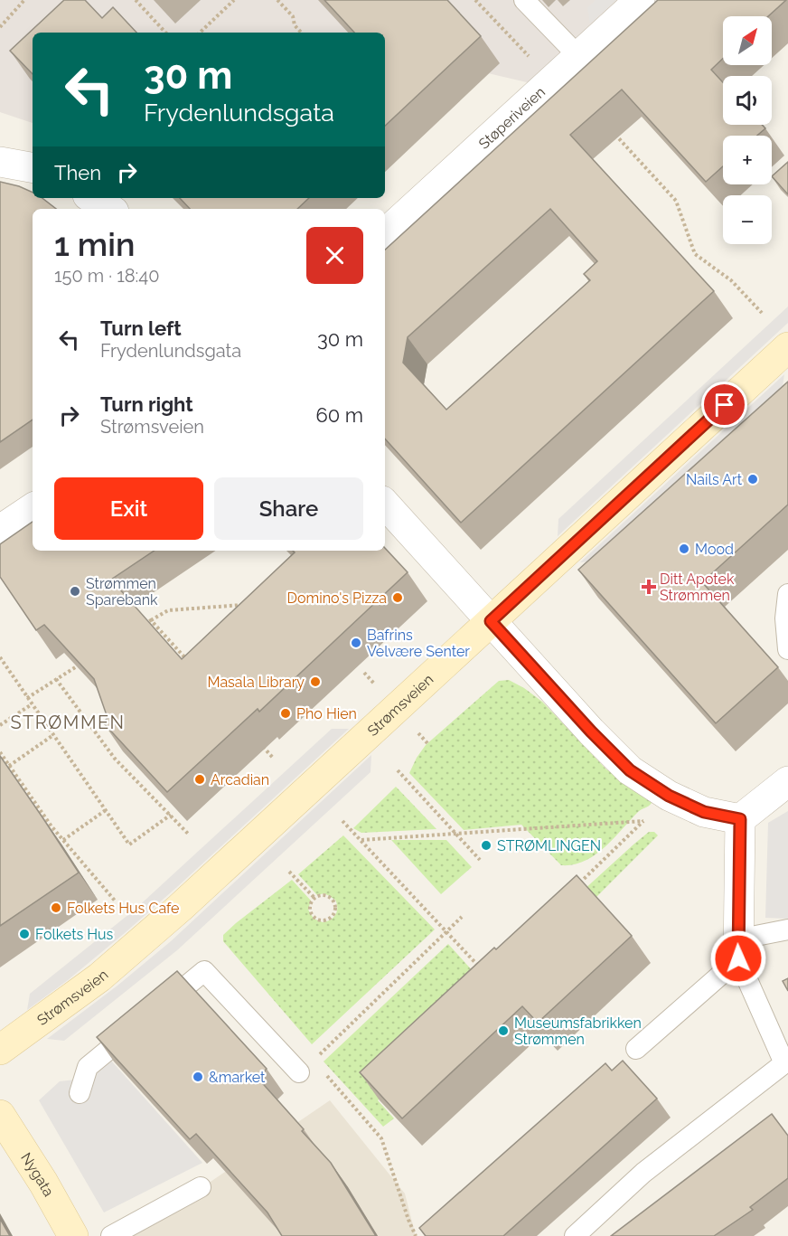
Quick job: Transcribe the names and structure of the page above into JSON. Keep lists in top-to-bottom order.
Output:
{
  "streets": {
    "main road": ["Strømsveien", "Nygata"],
    "street": ["Støperiveien"]
  },
  "districts": ["STRØMMEN"],
  "places": {
    "other": [
      "Nails Art",
      "Mood",
      "Strømmen Sparebank",
      "Domino's Pizza",
      "Bafrins Velvære Senter",
      "Masala Library",
      "Pho Hien",
      "Arcadian",
      "STRØMLINGEN",
      "Folkets Hus Cafe",
      "Folkets Hus",
      "Museumsfabrikken Strømmen",
      "&market"
    ],
    "health": ["Ditt Apotek Strømmen"]
  },
  "north": "top right",
  "page": {
    "map_buttons": ["+", "−"],
    "turn": ["30 m", "Frydenlundsgata"],
    "then": "Then",
    "heading": ["1 min", "150 m · 18:40"],
    "list": [
      {
        "name": "Turn left",
        "note": "Frydenlundsgata",
        "value": "30 m"
      },
      {
        "name": "Turn right",
        "note": "Strømsveien",
        "value": "60 m"
      }
    ],
    "buttons": ["Exit", "Share"]
  }
}
